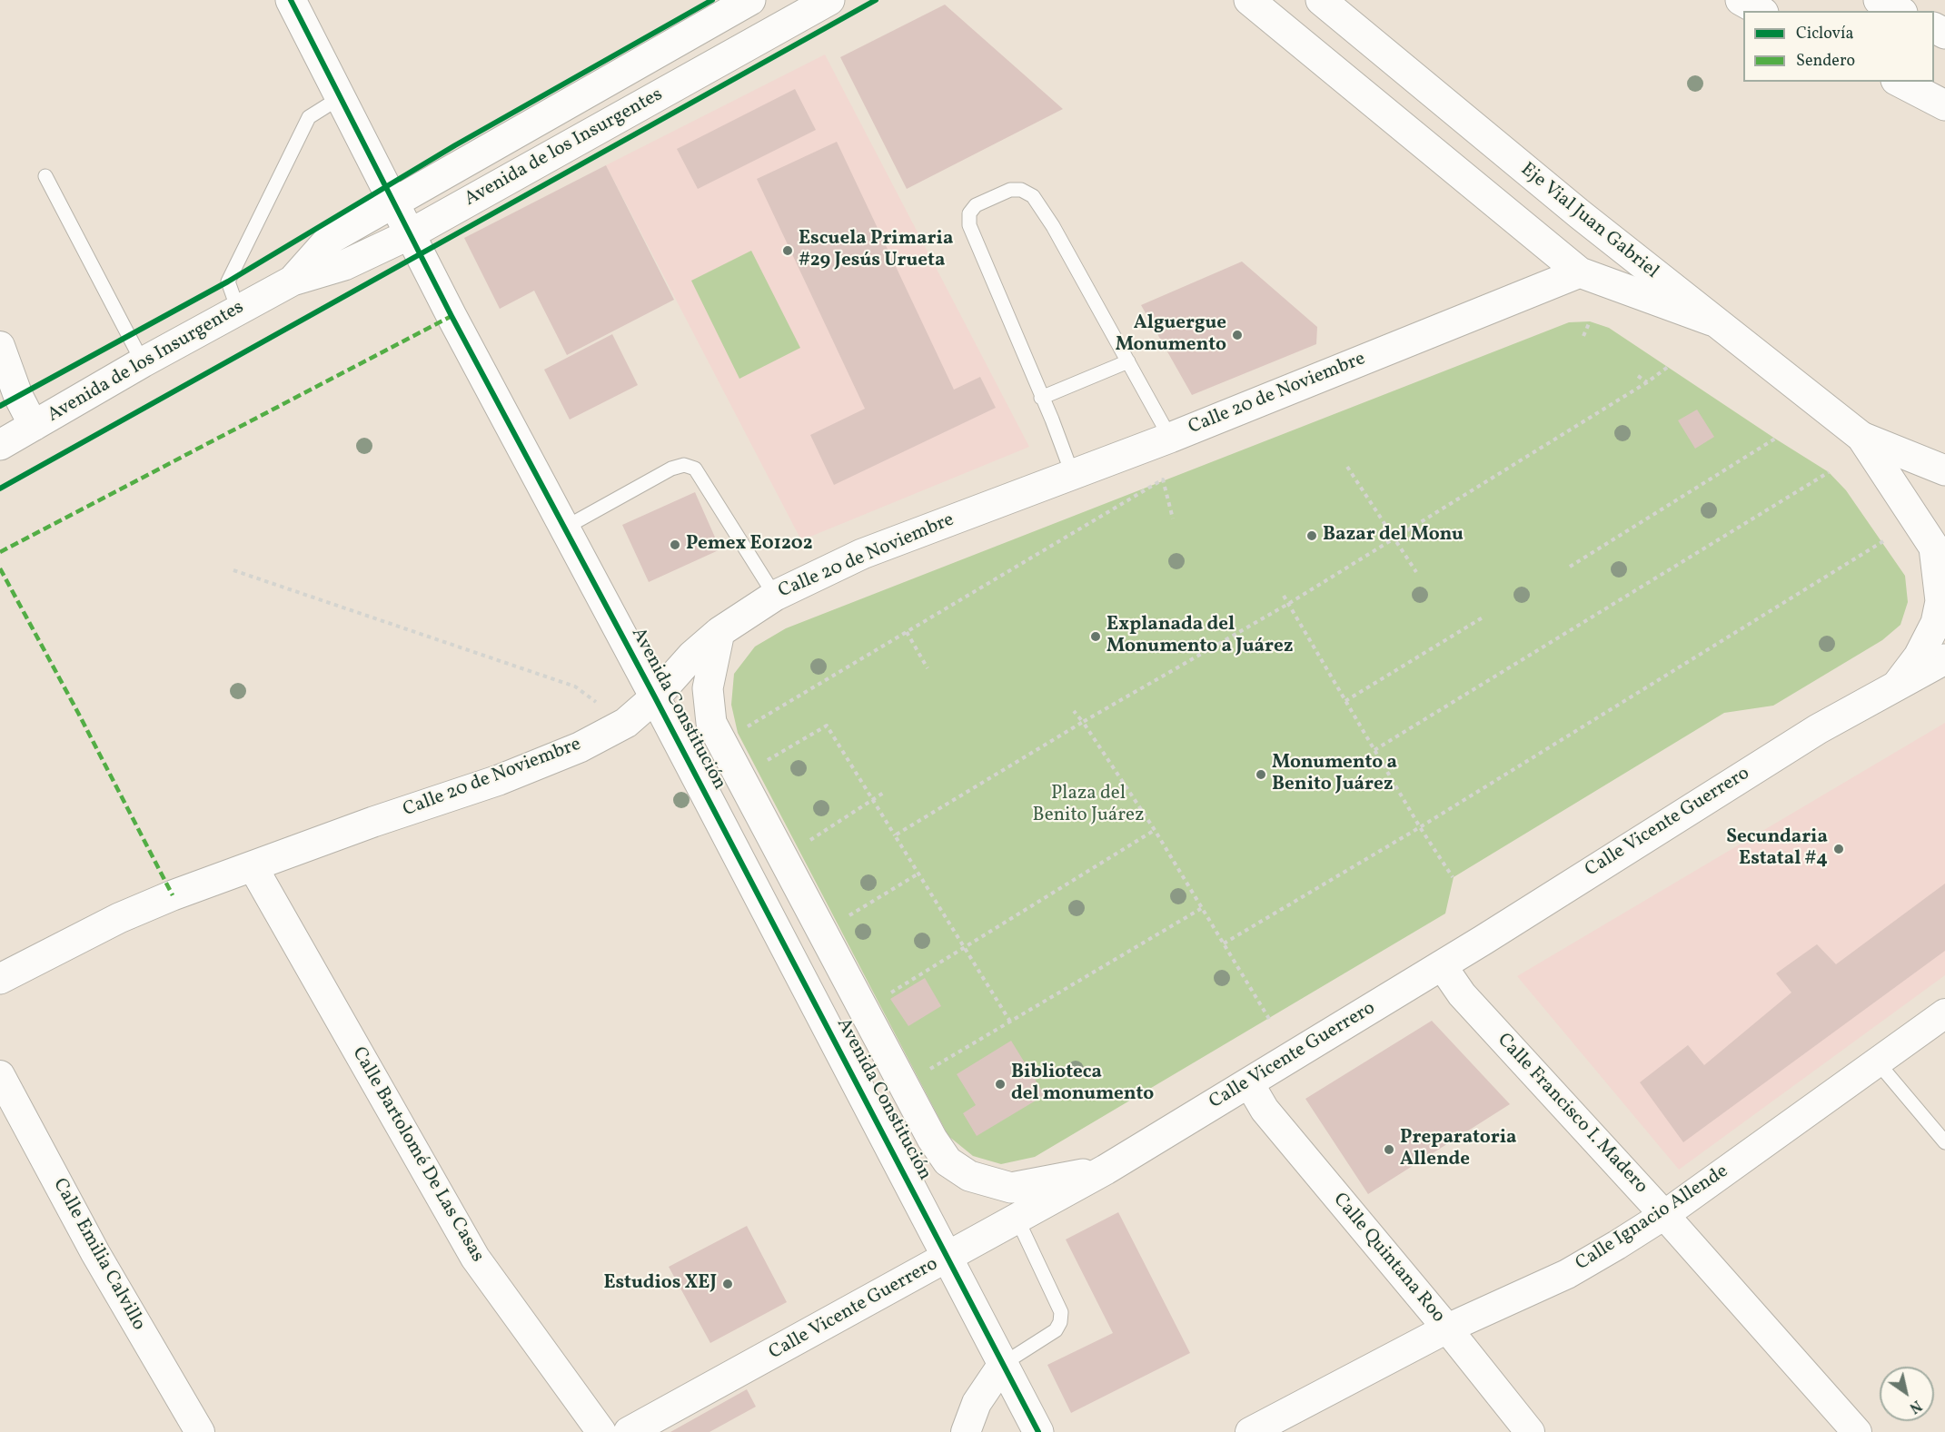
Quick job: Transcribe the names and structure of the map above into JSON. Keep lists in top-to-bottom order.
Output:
{
  "streets": {
    "main road": [
      "Avenida de los Insurgentes",
      "Eje Vial Juan Gabriel",
      "Calle 20 de Noviembre",
      "Avenida Constitución",
      "Calle Vicente Guerrero"
    ],
    "street": [
      "Calle Francisco I. Madero",
      "Calle Bartolomé De Las Casas",
      "Calle Ignacio Allende",
      "Calle Emilia Calvillo",
      "Calle Quintana Roo"
    ]
  },
  "crossings": [
    ["Avenida de los Insurgentes", "Avenida Constitución"],
    ["Calle 20 de Noviembre", "Avenida Constitución"],
    ["Calle 20 de Noviembre", "Calle Bartolomé De Las Casas"],
    ["Avenida Constitución", "Calle Vicente Guerrero"],
    ["Calle Vicente Guerrero", "Calle Francisco I. Madero"],
    ["Calle Vicente Guerrero", "Calle Quintana Roo"],
    ["Calle Francisco I. Madero", "Calle Ignacio Allende"],
    ["Calle Ignacio Allende", "Calle Quintana Roo"]
  ],
  "parks": ["Plaza del Benito Juárez"],
  "places": [
    "Escuela Primaria #29 Jesús Urueta",
    "Alguergue Monumento",
    "Bazar del Monu",
    "Pemex E01202",
    "Explanada del Monumento a Juárez",
    "Monumento a Benito Juárez",
    "Secundaria Estatal #4",
    "Biblioteca del monumento",
    "Preparatoria Allende",
    "Estudios XEJ"
  ],
  "legend": ["Ciclovía", "Sendero"],
  "north": "bottom right"
}
